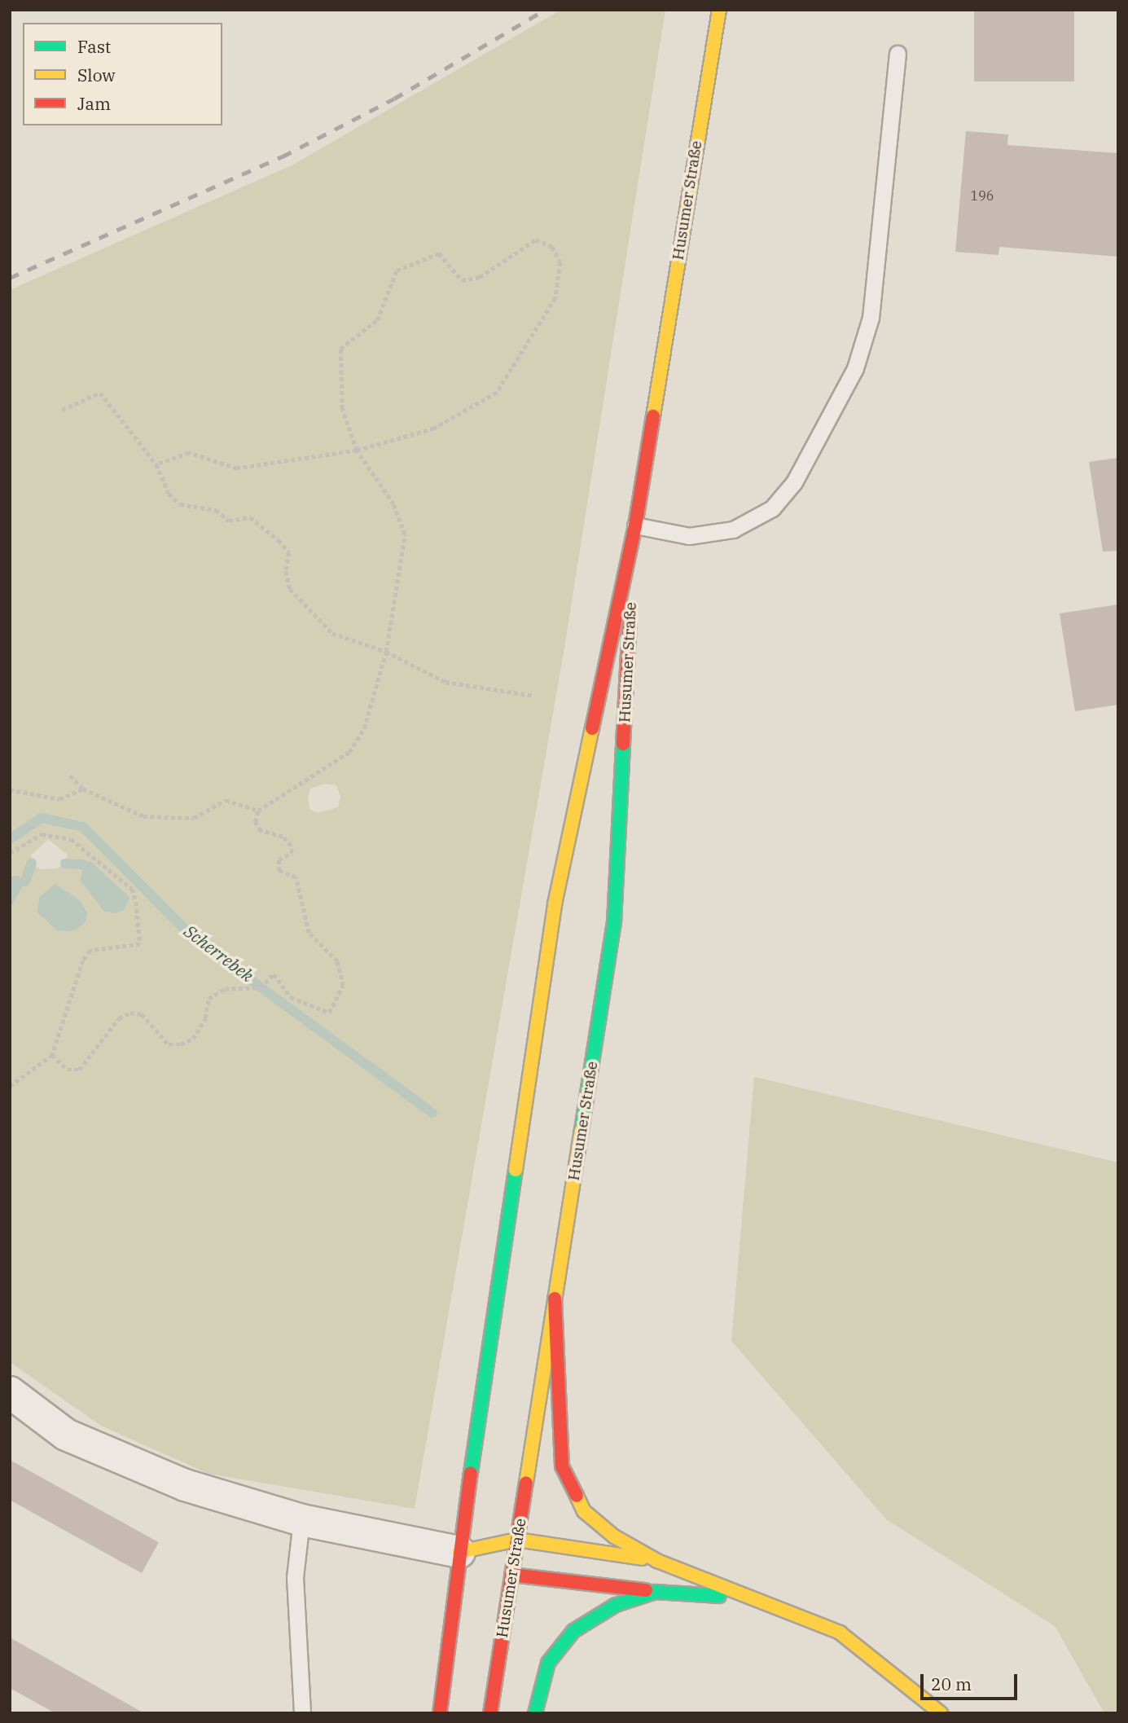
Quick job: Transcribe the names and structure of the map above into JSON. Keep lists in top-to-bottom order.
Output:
{
  "streets": {
    "main road": ["Husumer Straße"]
  },
  "water": ["Scherrebek"],
  "house_numbers": ["196"],
  "legend": ["Fast", "Slow", "Jam"],
  "scale_bar": "20 m"
}
